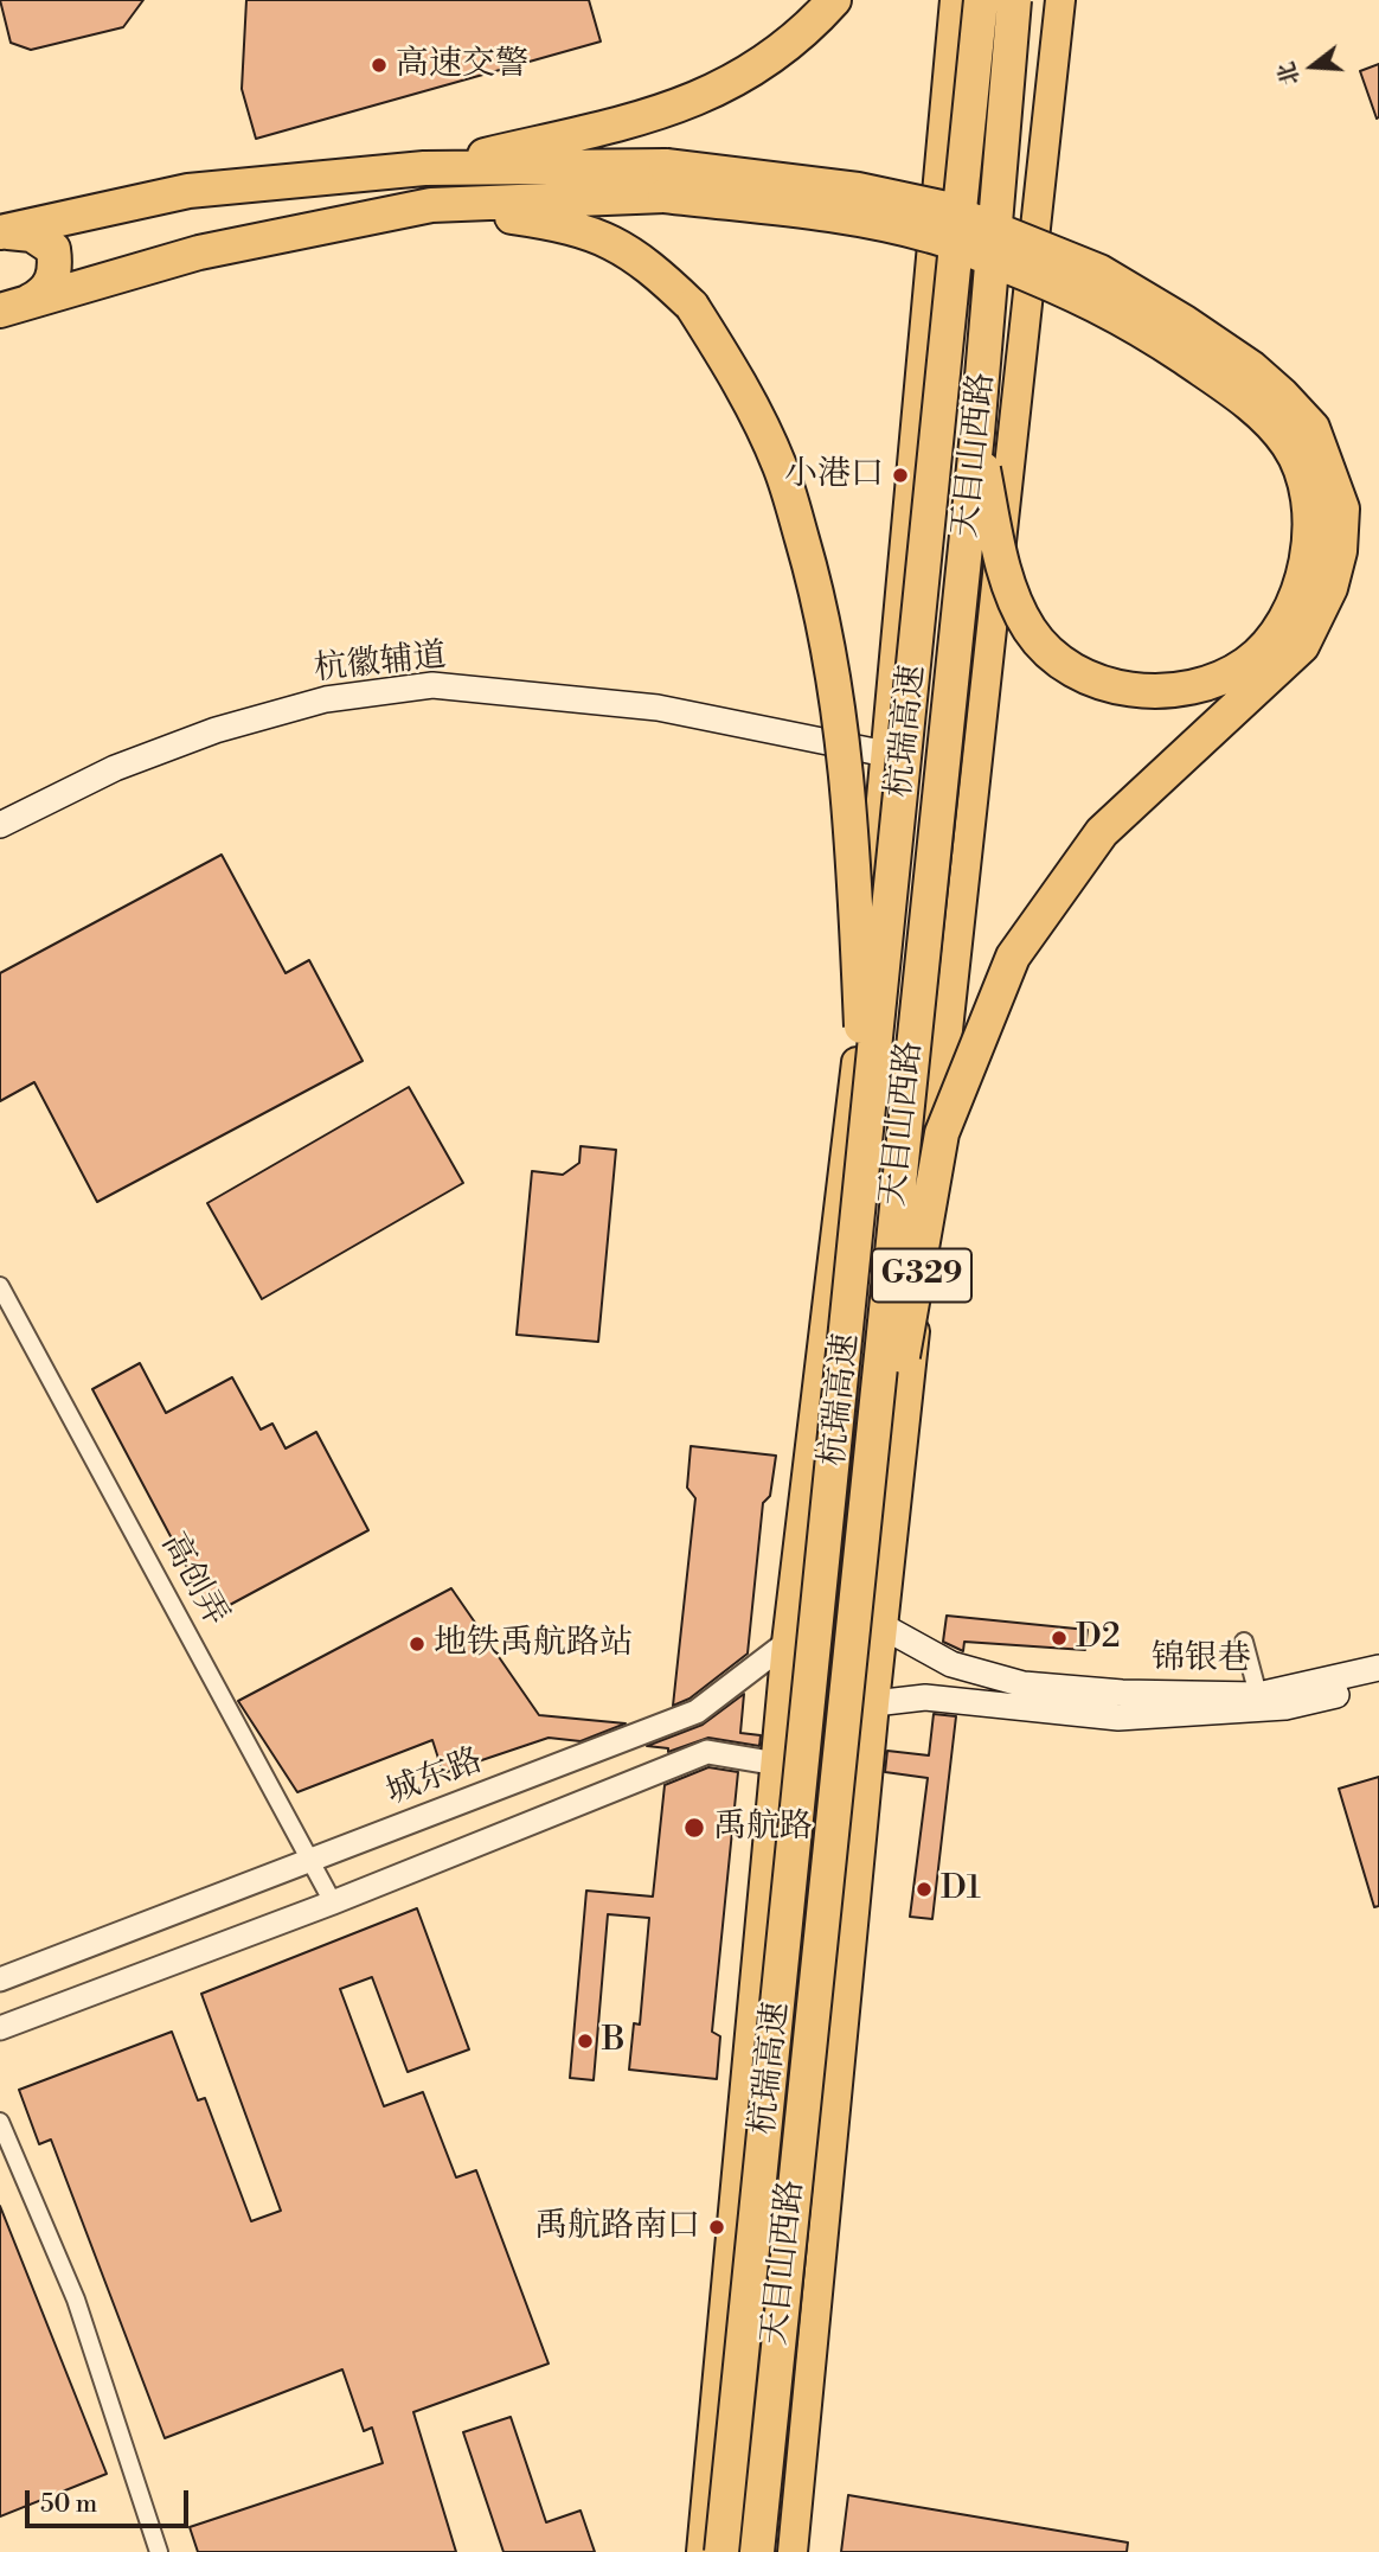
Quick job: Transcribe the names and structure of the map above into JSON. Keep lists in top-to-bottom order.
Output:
{
  "streets": {
    "highway": ["天目山西路", "杭瑞高速", "G329"],
    "main road": ["杭徽辅道", "锦银巷"],
    "street": ["高创弄", "城东路"]
  },
  "crossings": [
    ["天目山西路", "杭徽辅道"],
    ["天目山西路", "杭瑞高速"],
    ["天目山西路", "锦银巷"],
    ["天目山西路", "城东路"],
    ["杭瑞高速", "锦银巷"],
    ["杭瑞高速", "城东路"],
    ["高创弄", "城东路"],
    ["锦银巷", "城东路"]
  ],
  "places": [
    "高速交警",
    "小港口",
    "D2",
    "地铁禹航路站",
    "禹航路",
    "D1",
    "B",
    "禹航路南口"
  ],
  "scale_bar": "50 m",
  "north": "left"
}
